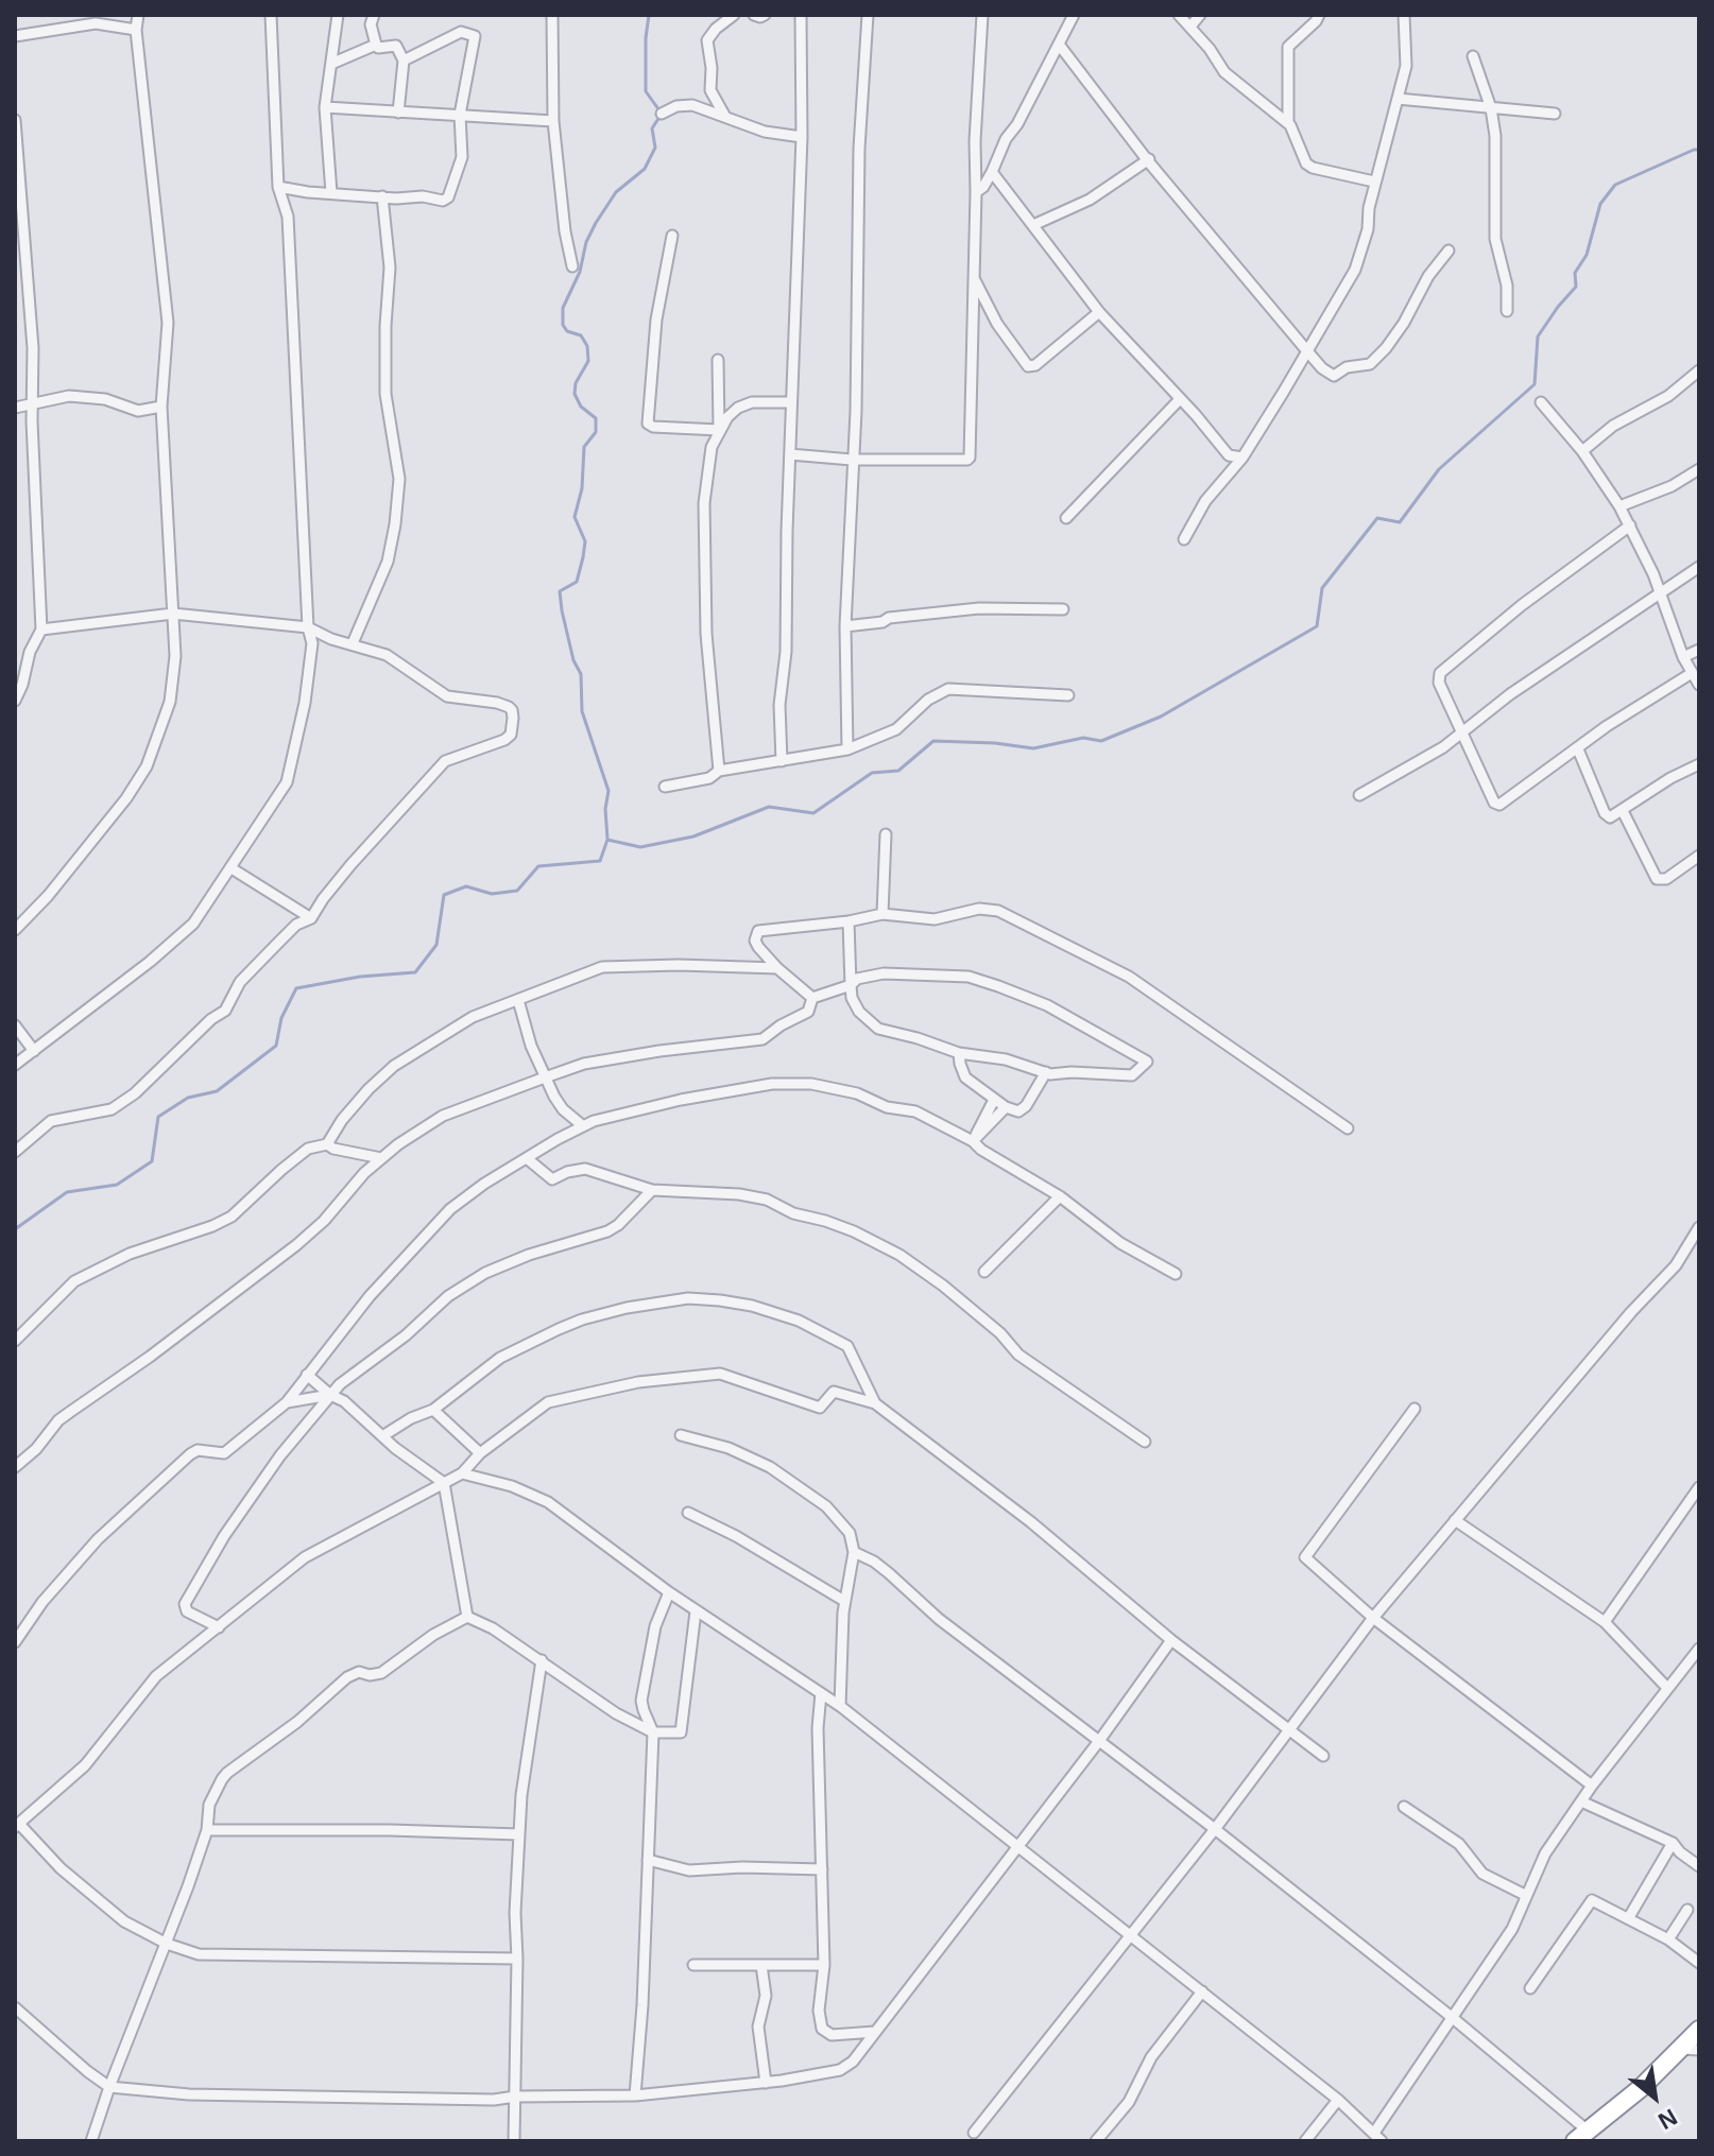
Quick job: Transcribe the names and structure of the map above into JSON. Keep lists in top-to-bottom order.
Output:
{
  "north": "bottom right"
}
